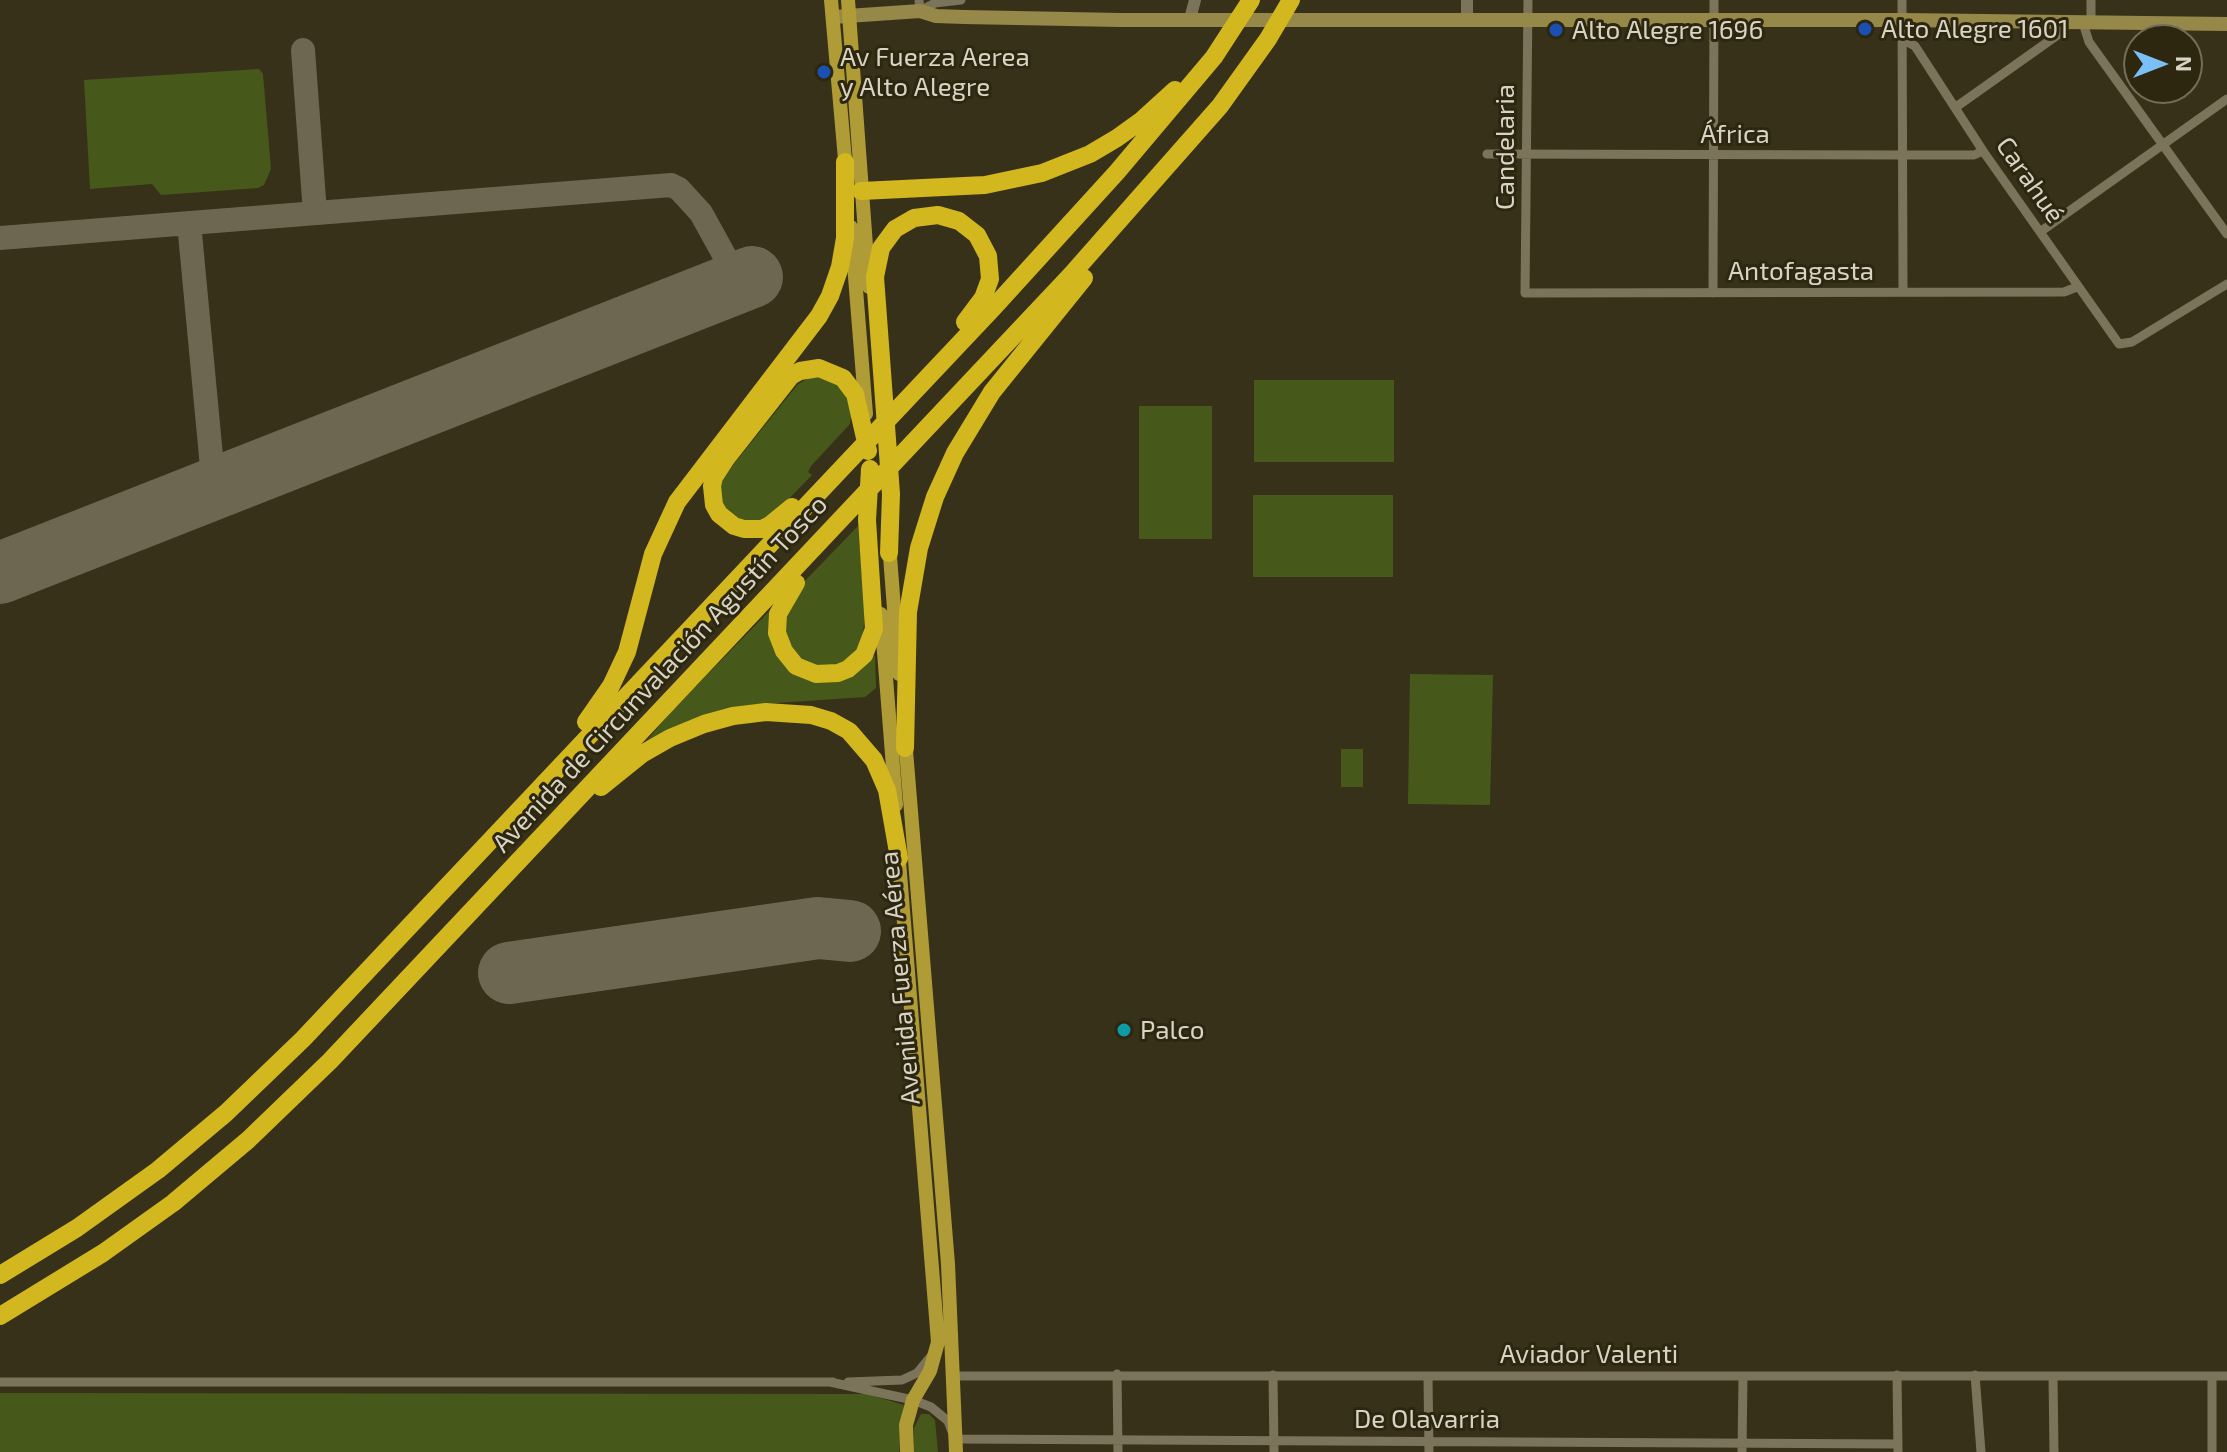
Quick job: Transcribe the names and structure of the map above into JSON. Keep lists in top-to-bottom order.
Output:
{
  "streets": {
    "highway": ["Avenida de Circunvalación Agustín Tosco"],
    "main road": ["Avenida Fuerza Aérea"],
    "street": [
      "África",
      "Candelaria",
      "Carahué",
      "Antofagasta",
      "Aviador Valenti",
      "De Olavarria"
    ]
  },
  "crossings": [
    ["África", "Candelaria"],
    ["África", "Carahué"],
    ["Candelaria", "Antofagasta"],
    ["Carahué", "Antofagasta"],
    ["Avenida Fuerza Aérea", "Aviador Valenti"],
    ["Avenida Fuerza Aérea", "De Olavarria"]
  ],
  "places": [
    "Alto Alegre 1601",
    "Alto Alegre 1696",
    "Av Fuerza Aerea y Alto Alegre",
    "Palco"
  ],
  "north": "right"
}
